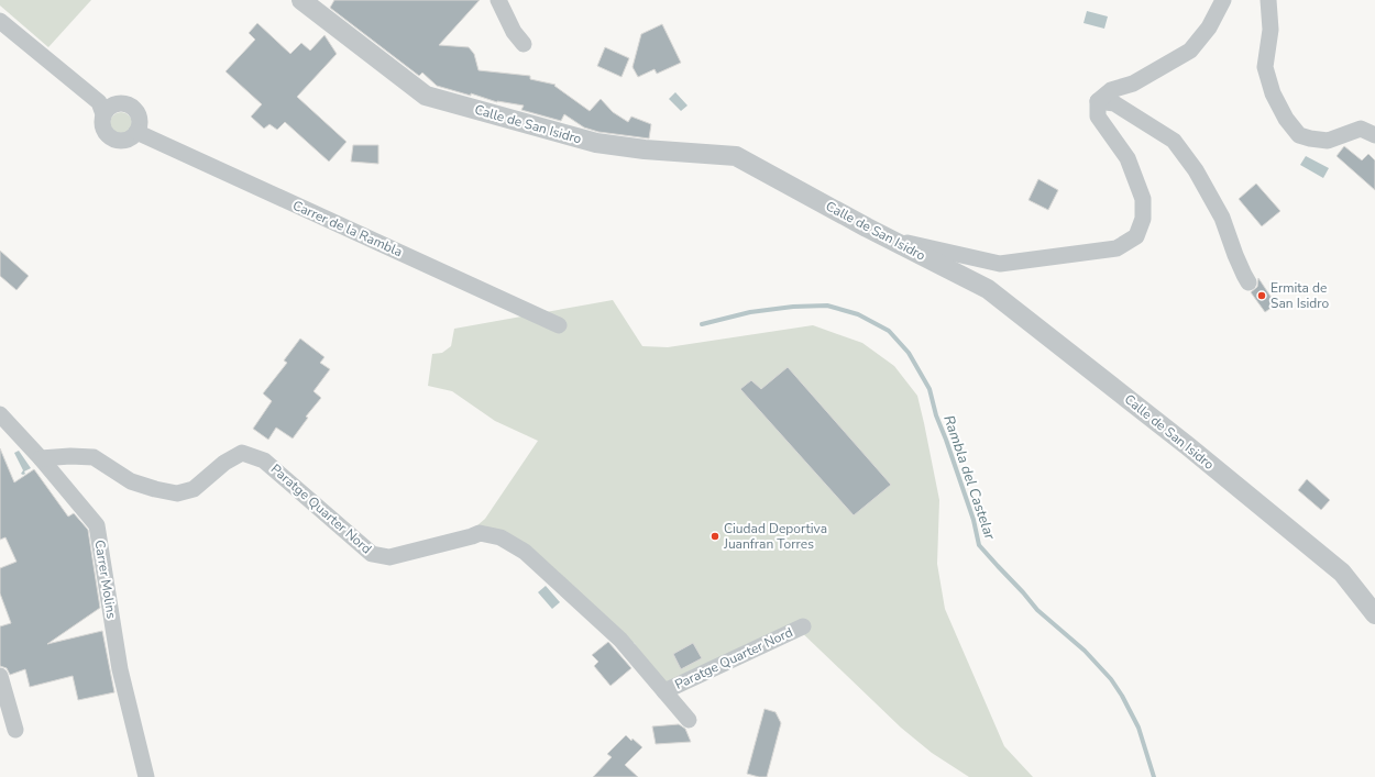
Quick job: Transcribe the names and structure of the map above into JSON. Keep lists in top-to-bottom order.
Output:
{
  "streets": {
    "street": [
      "Calle de San Isidro",
      "Carrer de la Rambla",
      "Paratge Quarter Nord",
      "Carrer Molins"
    ]
  },
  "crossings": [
    ["Paratge Quarter Nord", "Carrer Molins"]
  ],
  "water": ["Rambla del Castelar"],
  "places": ["Ermita de San Isidro", "Ciudad Deportiva Juanfran Torres"]
}
